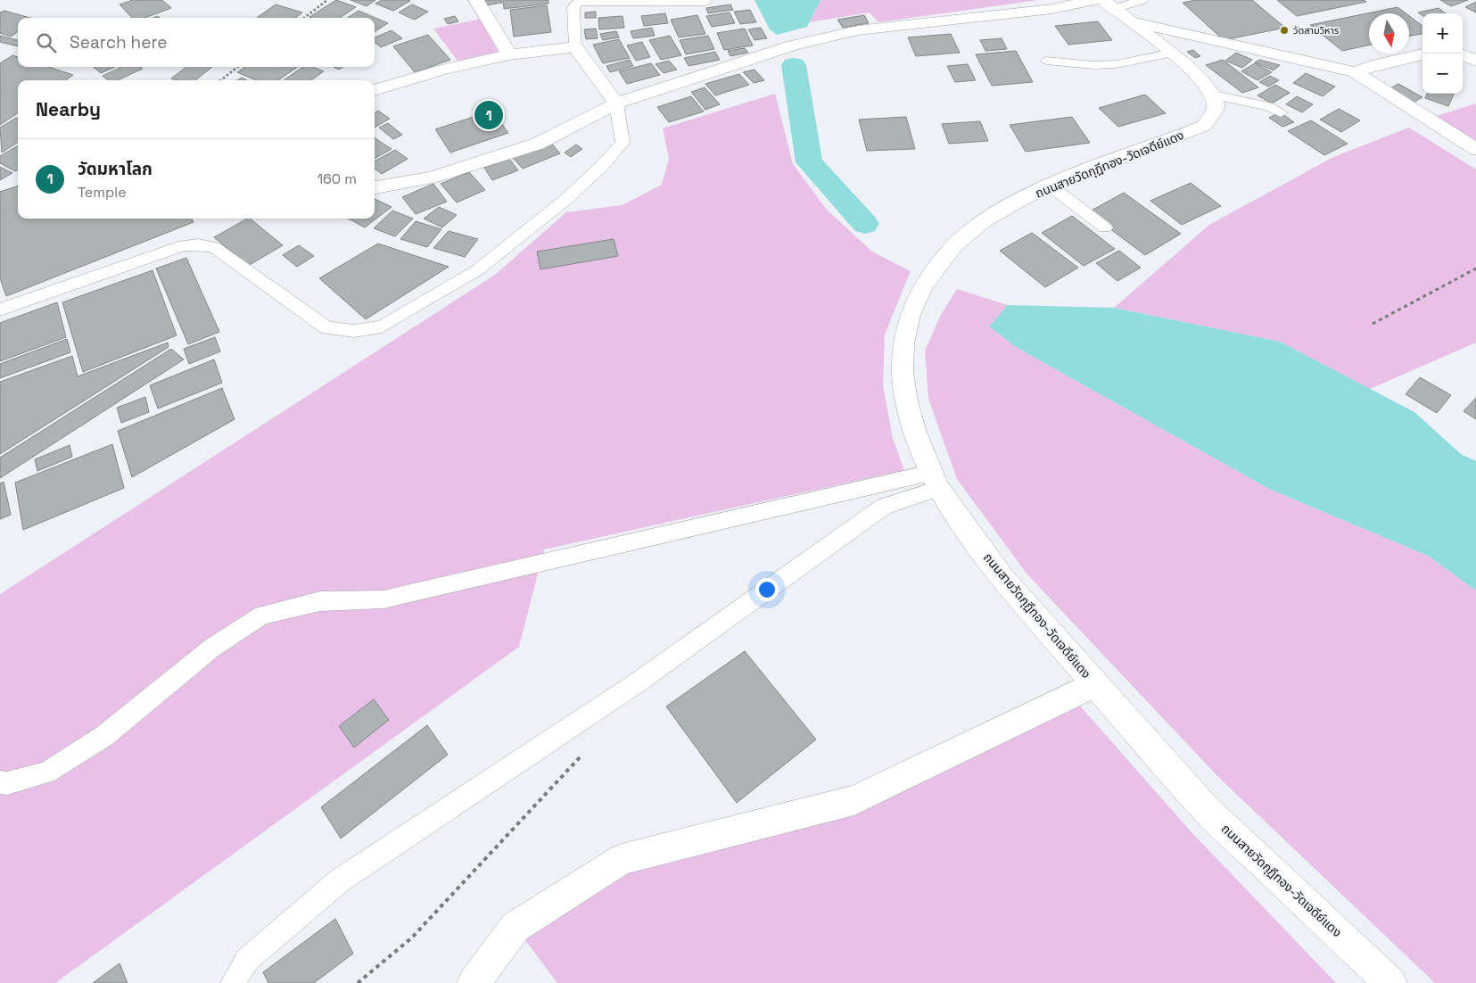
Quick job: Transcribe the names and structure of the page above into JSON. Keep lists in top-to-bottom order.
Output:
{
  "streets": {
    "street": ["ถนนสายวัดกุฎีทอง-วัดเจดีย์แดง"]
  },
  "places": ["วัดสามวิหาร"],
  "north": "bottom",
  "page": {
    "map_buttons": ["+", "−"],
    "search": "Search here",
    "heading": "Nearby",
    "pins": "1",
    "list": [
      {
        "mark": "1",
        "name": "วัดมหาโลก",
        "note": "Temple",
        "value": "160 m"
      }
    ]
  }
}
